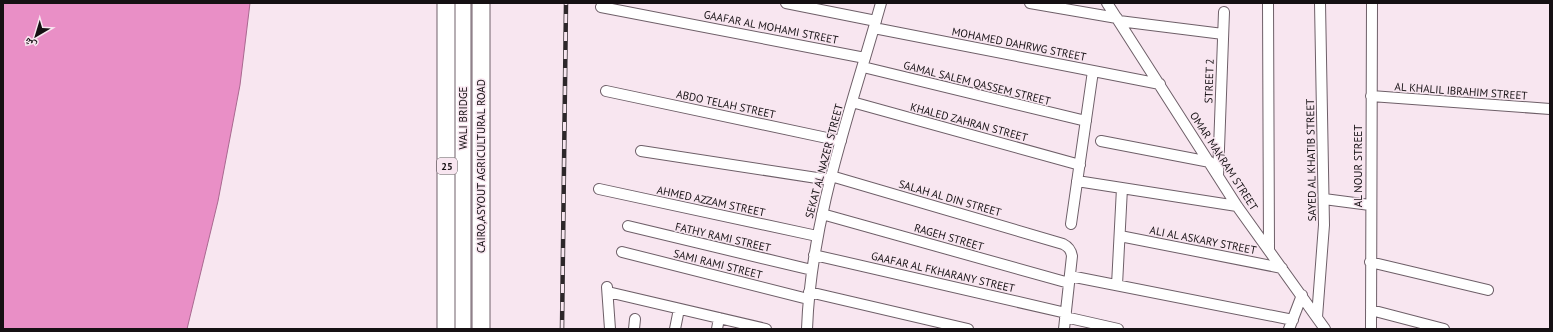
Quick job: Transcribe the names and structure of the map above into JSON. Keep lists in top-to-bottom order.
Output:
{
  "streets": {
    "highway": ["25", "CAIRO,ASYOUT AGRICULTURAL ROAD"],
    "main road": ["WALI BRIDGE"],
    "street": [
      "GAAFAR AL MOHAMI STREET",
      "MOHAMED DAHRWG STREET",
      "STREET 2",
      "GAMAL SALEM QASSEM STREET",
      "AL KHALIL IBRAHIM STREET",
      "ABDO TELAH STREET",
      "KHALED ZAHRAN STREET",
      "SAYED AL KHATIB STREET",
      "SEKAT AL NAZER STREET",
      "OMAR MAKRAM STREET",
      "AL NOUR STREET",
      "SALAH AL DIN STREET",
      "AHMED AZZAM STREET",
      "FATHY RAMI STREET",
      "RAGEH STREET",
      "ALI AL ASKARY STREET",
      "SAMI RAMI STREET",
      "GAAFAR AL FKHARANY STREET"
    ]
  },
  "crossings": [
    ["GAAFAR AL MOHAMI STREET", "GAMAL SALEM QASSEM STREET"],
    ["GAAFAR AL MOHAMI STREET", "SEKAT AL NAZER STREET"],
    ["MOHAMED DAHRWG STREET", "SEKAT AL NAZER STREET"],
    ["MOHAMED DAHRWG STREET", "OMAR MAKRAM STREET"],
    ["STREET 2", "OMAR MAKRAM STREET"],
    ["GAMAL SALEM QASSEM STREET", "SEKAT AL NAZER STREET"],
    ["AL KHALIL IBRAHIM STREET", "AL NOUR STREET"],
    ["ABDO TELAH STREET", "SEKAT AL NAZER STREET"],
    ["KHALED ZAHRAN STREET", "SEKAT AL NAZER STREET"],
    ["SAYED AL KHATIB STREET", "OMAR MAKRAM STREET"],
    ["SEKAT AL NAZER STREET", "SALAH AL DIN STREET"],
    ["SEKAT AL NAZER STREET", "AHMED AZZAM STREET"],
    ["SEKAT AL NAZER STREET", "FATHY RAMI STREET"],
    ["SEKAT AL NAZER STREET", "RAGEH STREET"],
    ["SEKAT AL NAZER STREET", "SAMI RAMI STREET"],
    ["SEKAT AL NAZER STREET", "GAAFAR AL FKHARANY STREET"],
    ["OMAR MAKRAM STREET", "ALI AL ASKARY STREET"],
    ["SALAH AL DIN STREET", "RAGEH STREET"]
  ],
  "north": "bottom left"
}
